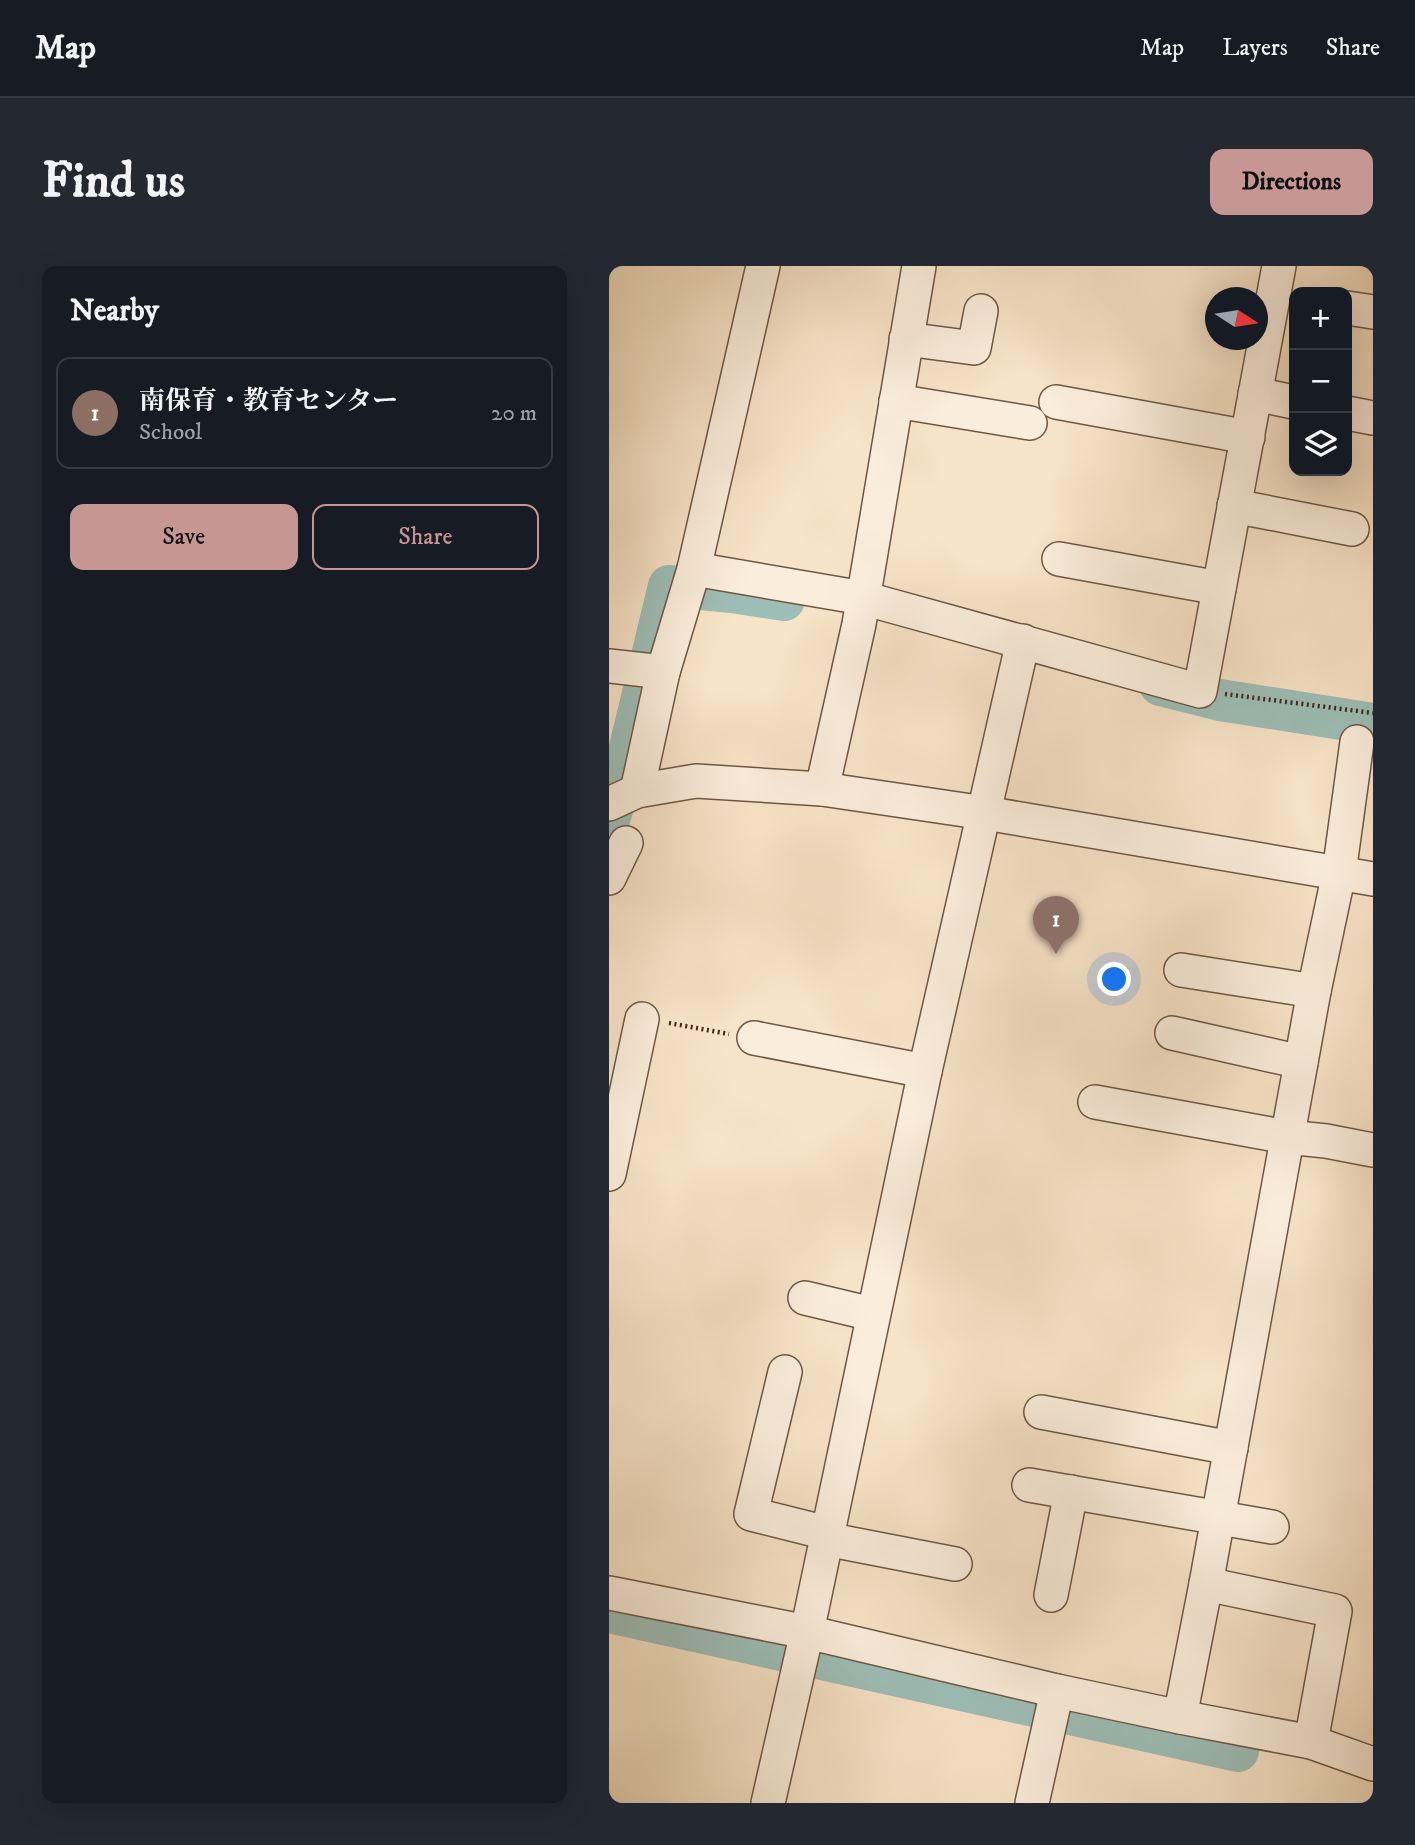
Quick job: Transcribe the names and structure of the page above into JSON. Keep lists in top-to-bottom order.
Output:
{
  "north": "right",
  "page": {
    "header": "Map",
    "nav": ["Map", "Layers", "Share"],
    "buttons": [
      "Directions",
      ["Save", "Share"]
    ],
    "title": "Find us",
    "heading": "Nearby",
    "map_buttons": ["+", "−"],
    "list": [
      {
        "mark": "1",
        "name": "南保育・教育センター",
        "note": "School",
        "value": "20 m"
      }
    ],
    "pins": "1"
  }
}
